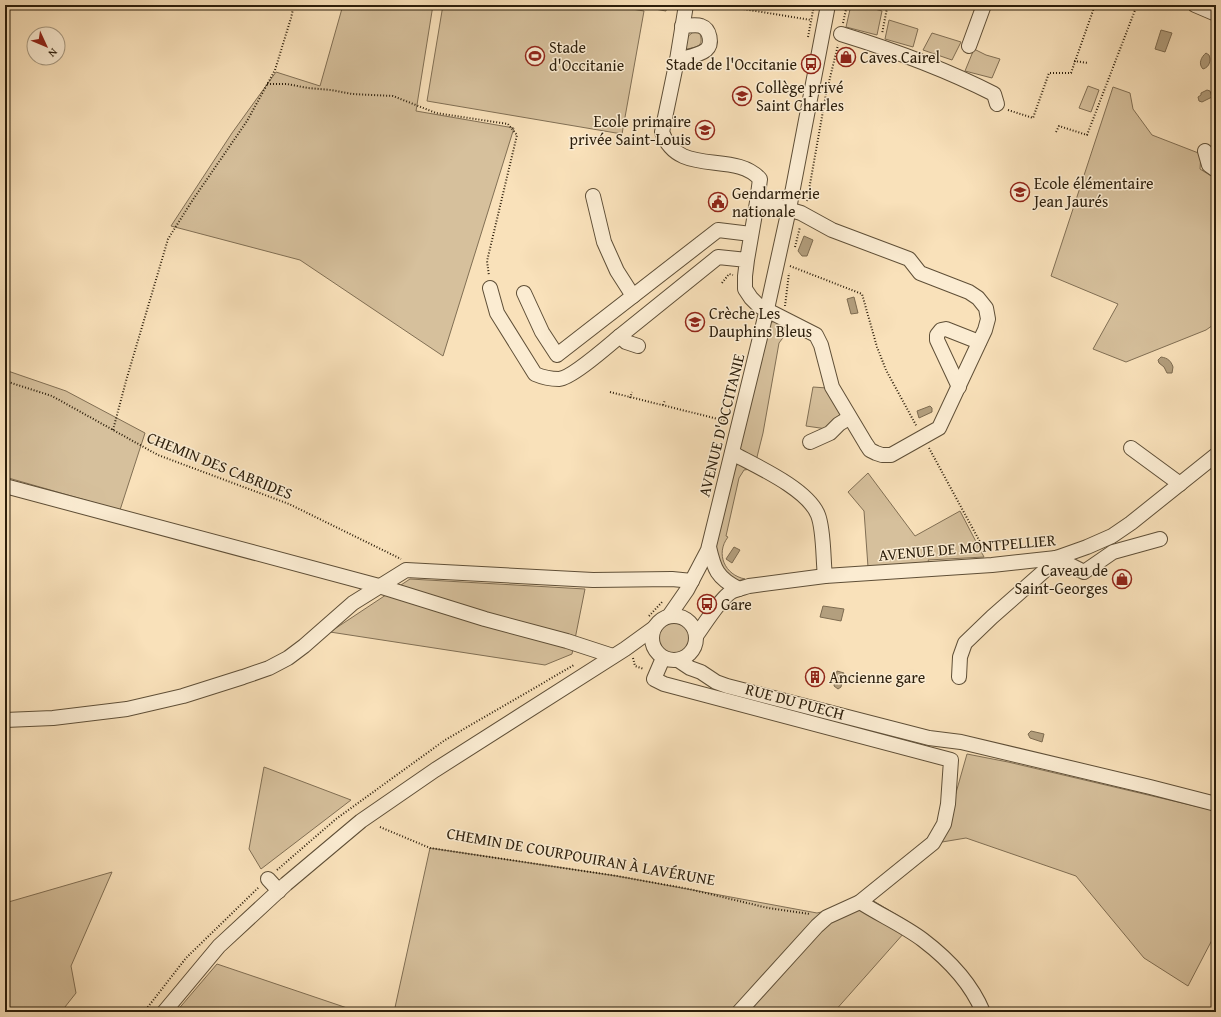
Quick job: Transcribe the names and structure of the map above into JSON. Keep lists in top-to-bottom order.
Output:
{
  "streets": {
    "street": ["AVENUE D'OCCITANIE", "AVENUE DE MONTPELLIER", "RUE DU PUECH"],
    "path": ["CHEMIN DES CABRIDES", "CHEMIN DE COURPOUIRAN À LAVÉRUNE"]
  },
  "crossings": [
    ["AVENUE D'OCCITANIE", "AVENUE DE MONTPELLIER"],
    ["AVENUE D'OCCITANIE", "RUE DU PUECH"],
    ["AVENUE DE MONTPELLIER", "RUE DU PUECH"]
  ],
  "places": {
    "sports": ["Stade d'Occitanie"],
    "shop": ["Caves Cairel", "Caveau de Saint-Georges"],
    "bus stop": ["Stade de l'Occitanie", "Gare"],
    "school or university": [
      "Collège privé Saint Charles",
      "Ecole primaire privée Saint-Louis",
      "Ecole élémentaire Jean Jaurés",
      "Crèche Les Dauphins Bleus"
    ],
    "public building": ["Gendarmerie nationale"],
    "building": ["Ancienne gare"]
  },
  "north": "bottom right"
}
